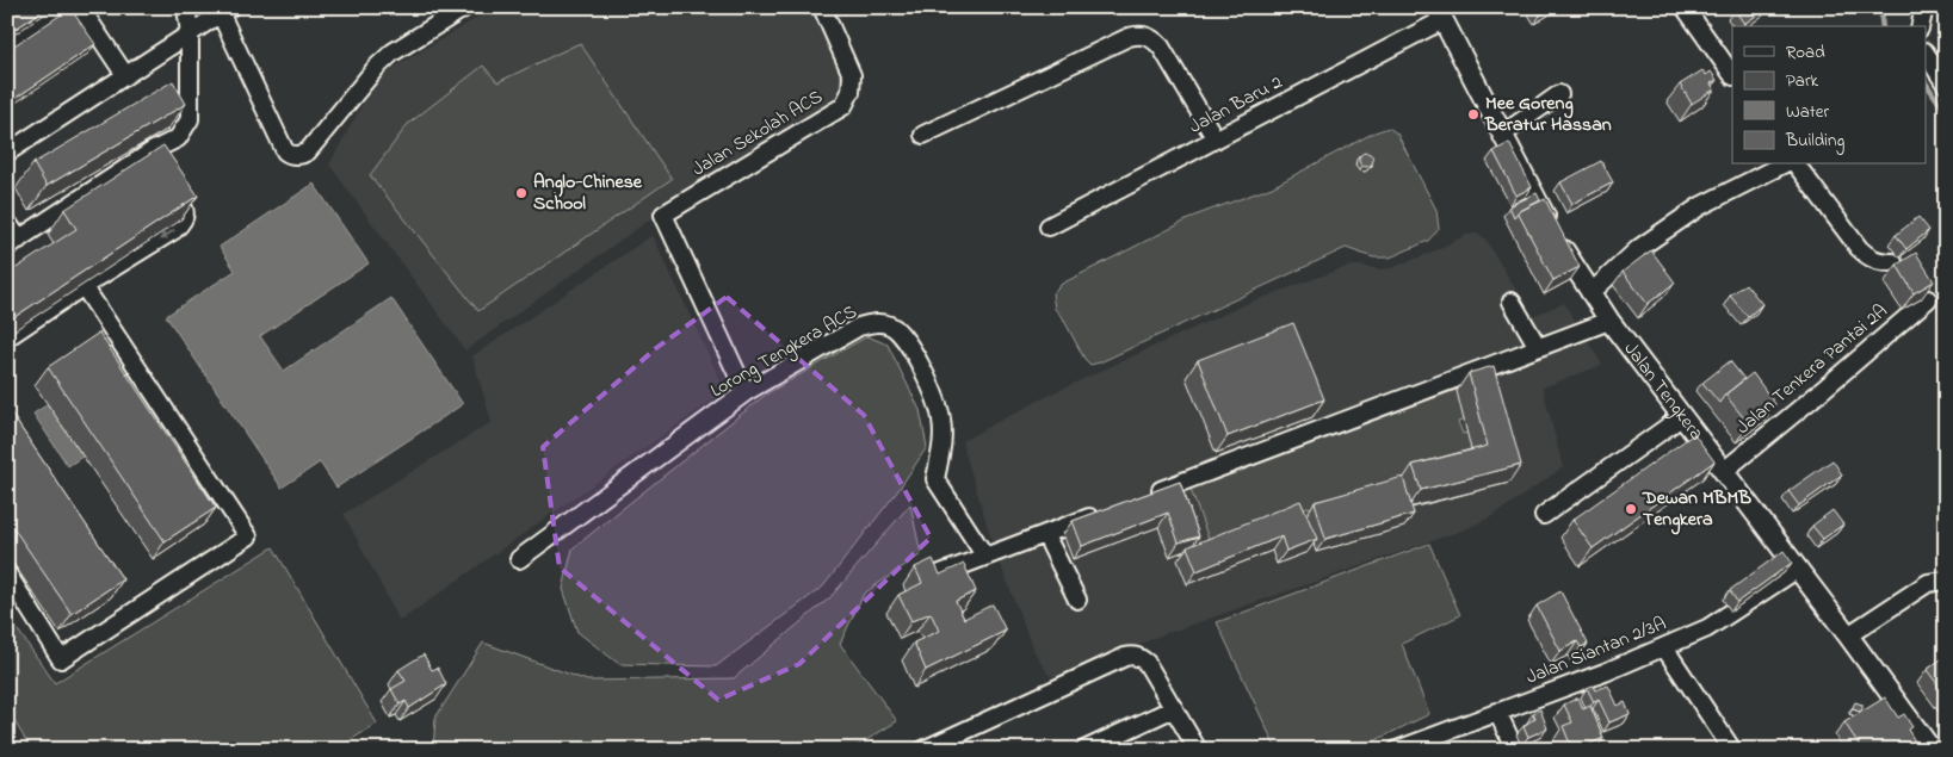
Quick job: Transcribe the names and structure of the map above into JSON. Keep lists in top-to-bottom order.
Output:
{
  "streets": {
    "main road": ["Jalan Tengkera"],
    "street": [
      "Jalan Baru 2",
      "Jalan Sekolah ACS",
      "Lorong Tengkera ACS",
      "Jalan Tenkera Pantai 2A",
      "Jalan Siantan 2/3A"
    ]
  },
  "crossings": [
    ["Jalan Baru 2", "Jalan Tengkera"],
    ["Jalan Sekolah ACS", "Lorong Tengkera ACS"],
    ["Jalan Tenkera Pantai 2A", "Jalan Tengkera"],
    ["Jalan Tengkera", "Jalan Siantan 2/3A"]
  ],
  "places": ["Mee Goreng Beratur Hassan", "Anglo-Chinese School", "Dewan MBMB Tengkera"],
  "legend": [
    "Road",
    "Park",
    "Water",
    "Building"
  ]
}
